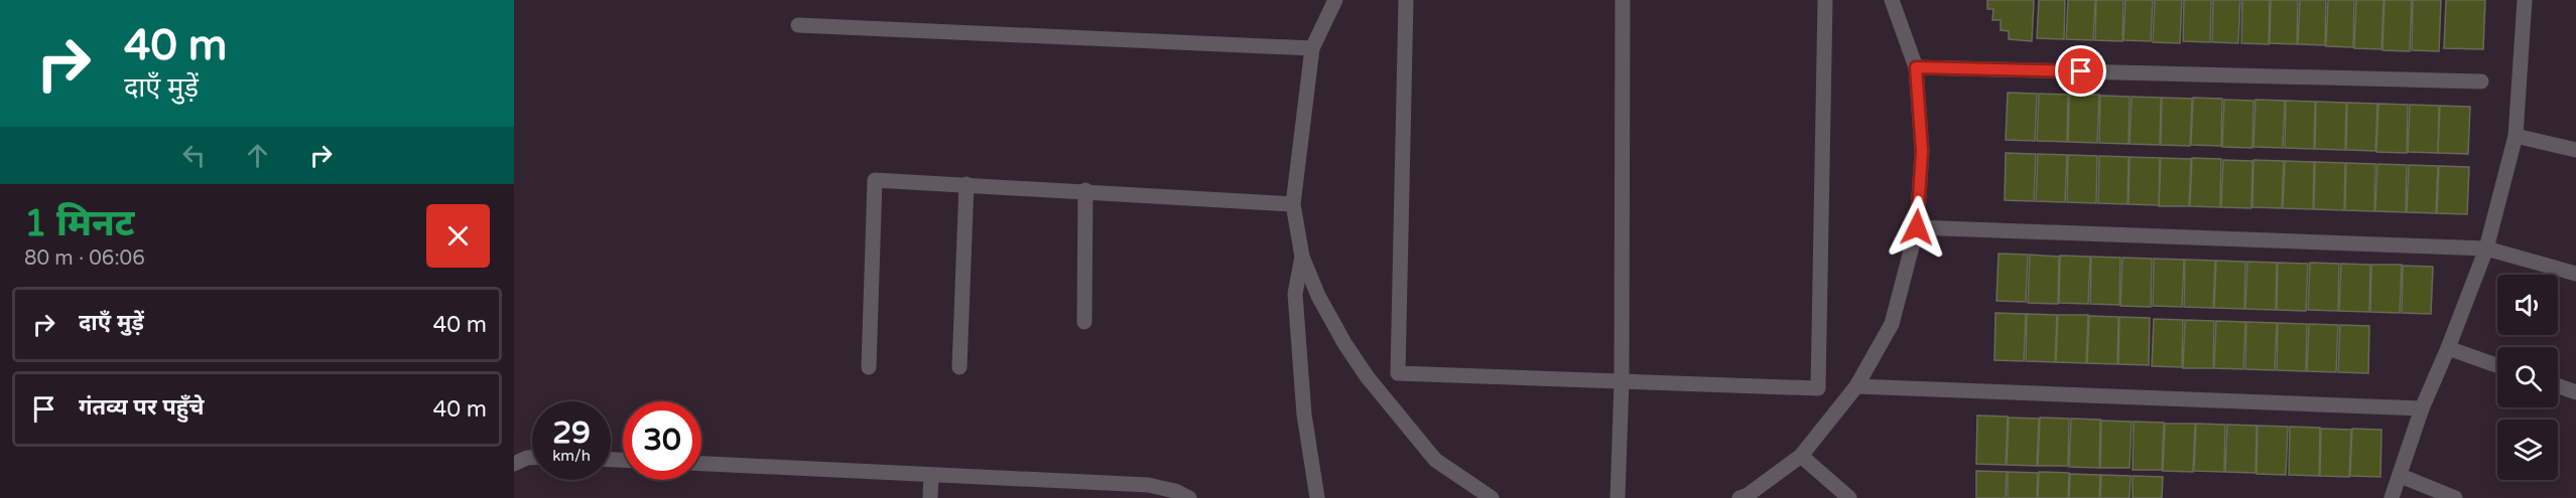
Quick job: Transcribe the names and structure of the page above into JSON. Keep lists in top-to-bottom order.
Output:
{
  "page": {
    "turn": ["40 m", "दाएँ मुड़ें"],
    "heading": ["1 मिनट", "80 m · 06:06"],
    "list": [
      {
        "name": "दाएँ मुड़ें",
        "value": "40 m"
      },
      {
        "name": "गंतव्य पर पहुँचे",
        "value": "40 m"
      }
    ],
    "speed": "29 km/h",
    "limit": "30"
  }
}
